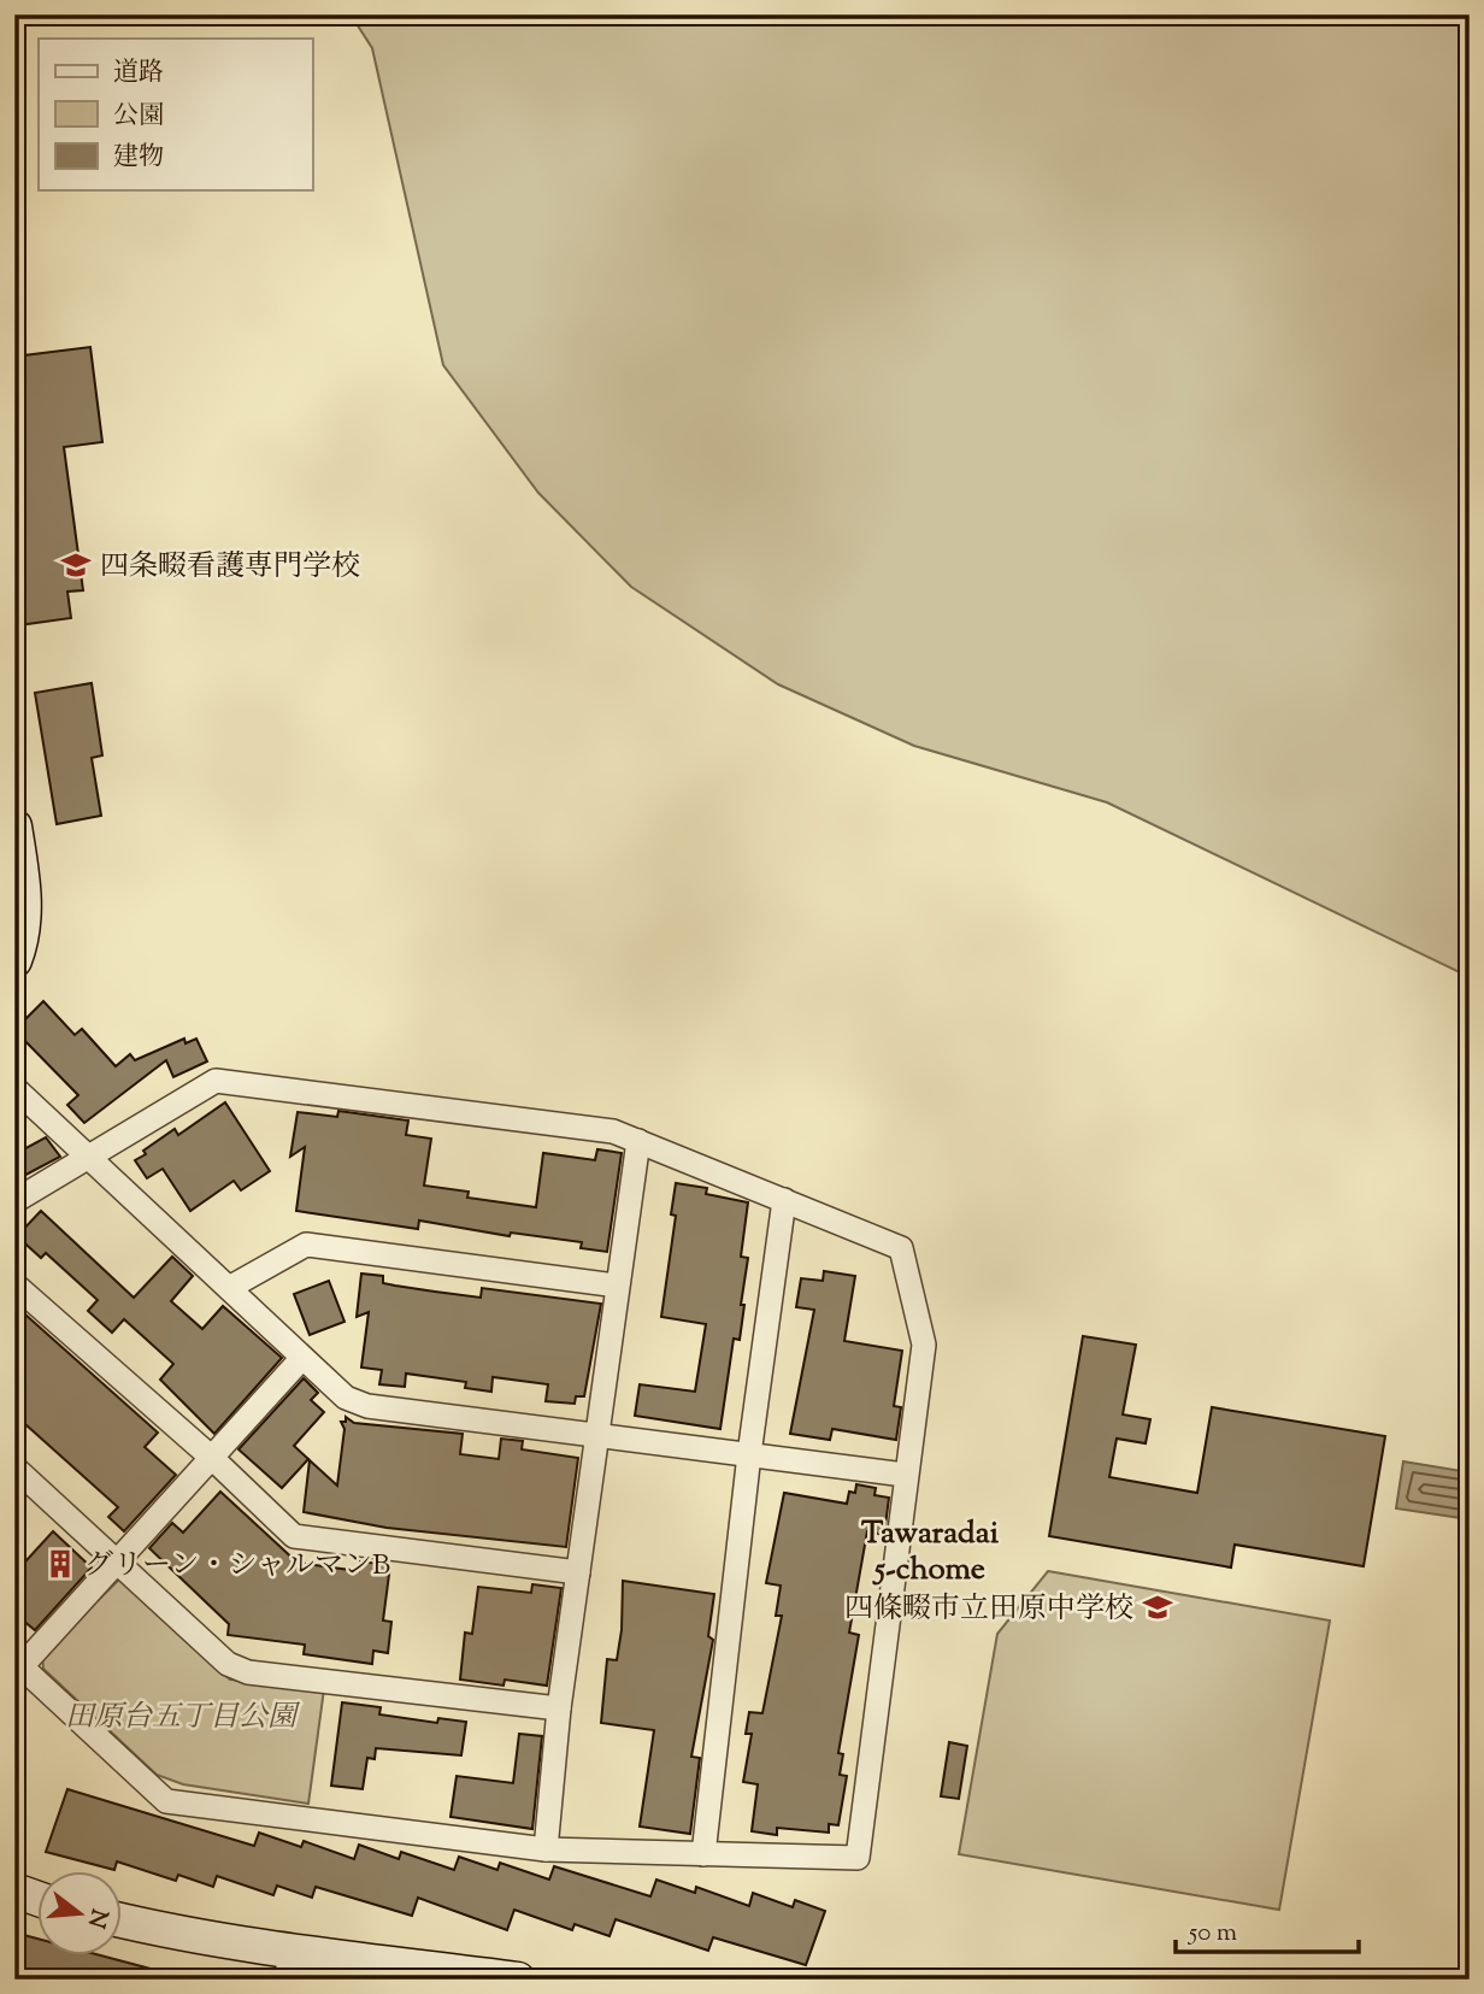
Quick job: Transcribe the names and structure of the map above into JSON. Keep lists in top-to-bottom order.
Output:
{
  "districts": ["Tawaradai 5-chome"],
  "parks": ["田原台五丁目公園"],
  "places": {
    "school or university": ["四条畷看護専門学校", "四條畷市立田原中学校"],
    "building": ["グリーン・シャルマンB"]
  },
  "legend": ["道路", "公園", "建物"],
  "scale_bar": "50 m",
  "north": "right"
}
